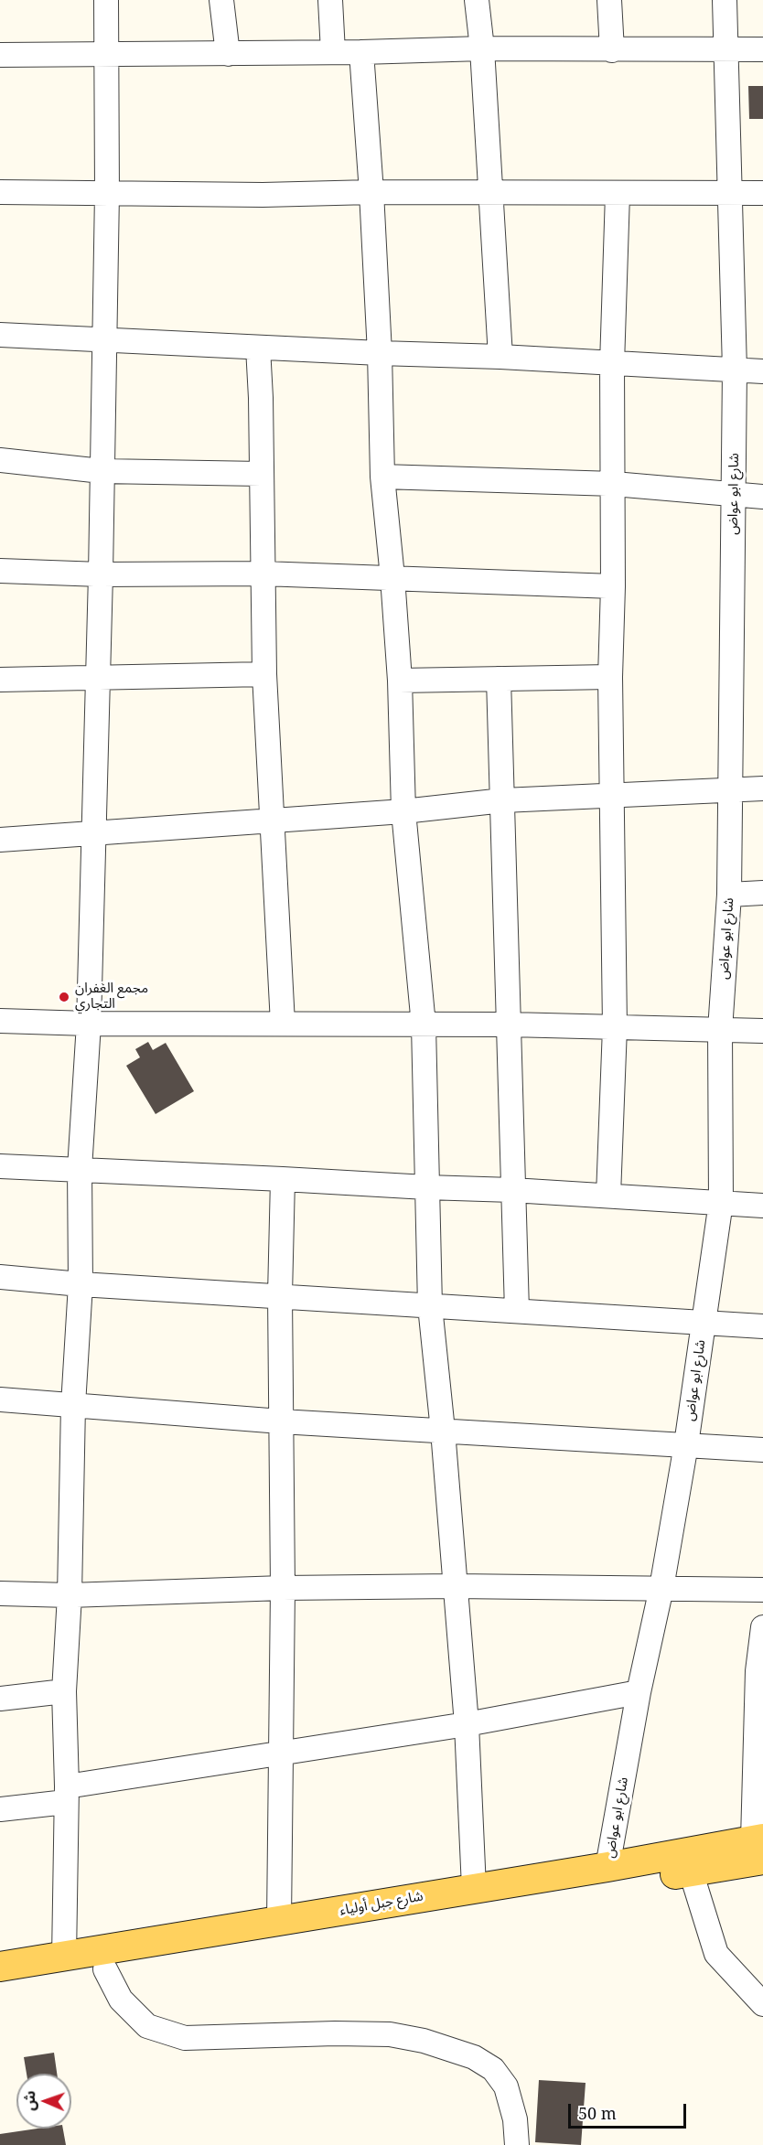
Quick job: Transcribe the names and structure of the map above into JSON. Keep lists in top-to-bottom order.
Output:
{
  "streets": {
    "main road": ["شارع جبل أولياء"],
    "street": ["شارع ابو عواض"]
  },
  "crossings": [
    ["شارع ابو عواض", "شارع جبل أولياء"]
  ],
  "places": ["مجمع الغفران التجاري"],
  "scale_bar": "50 m",
  "north": "left"
}
